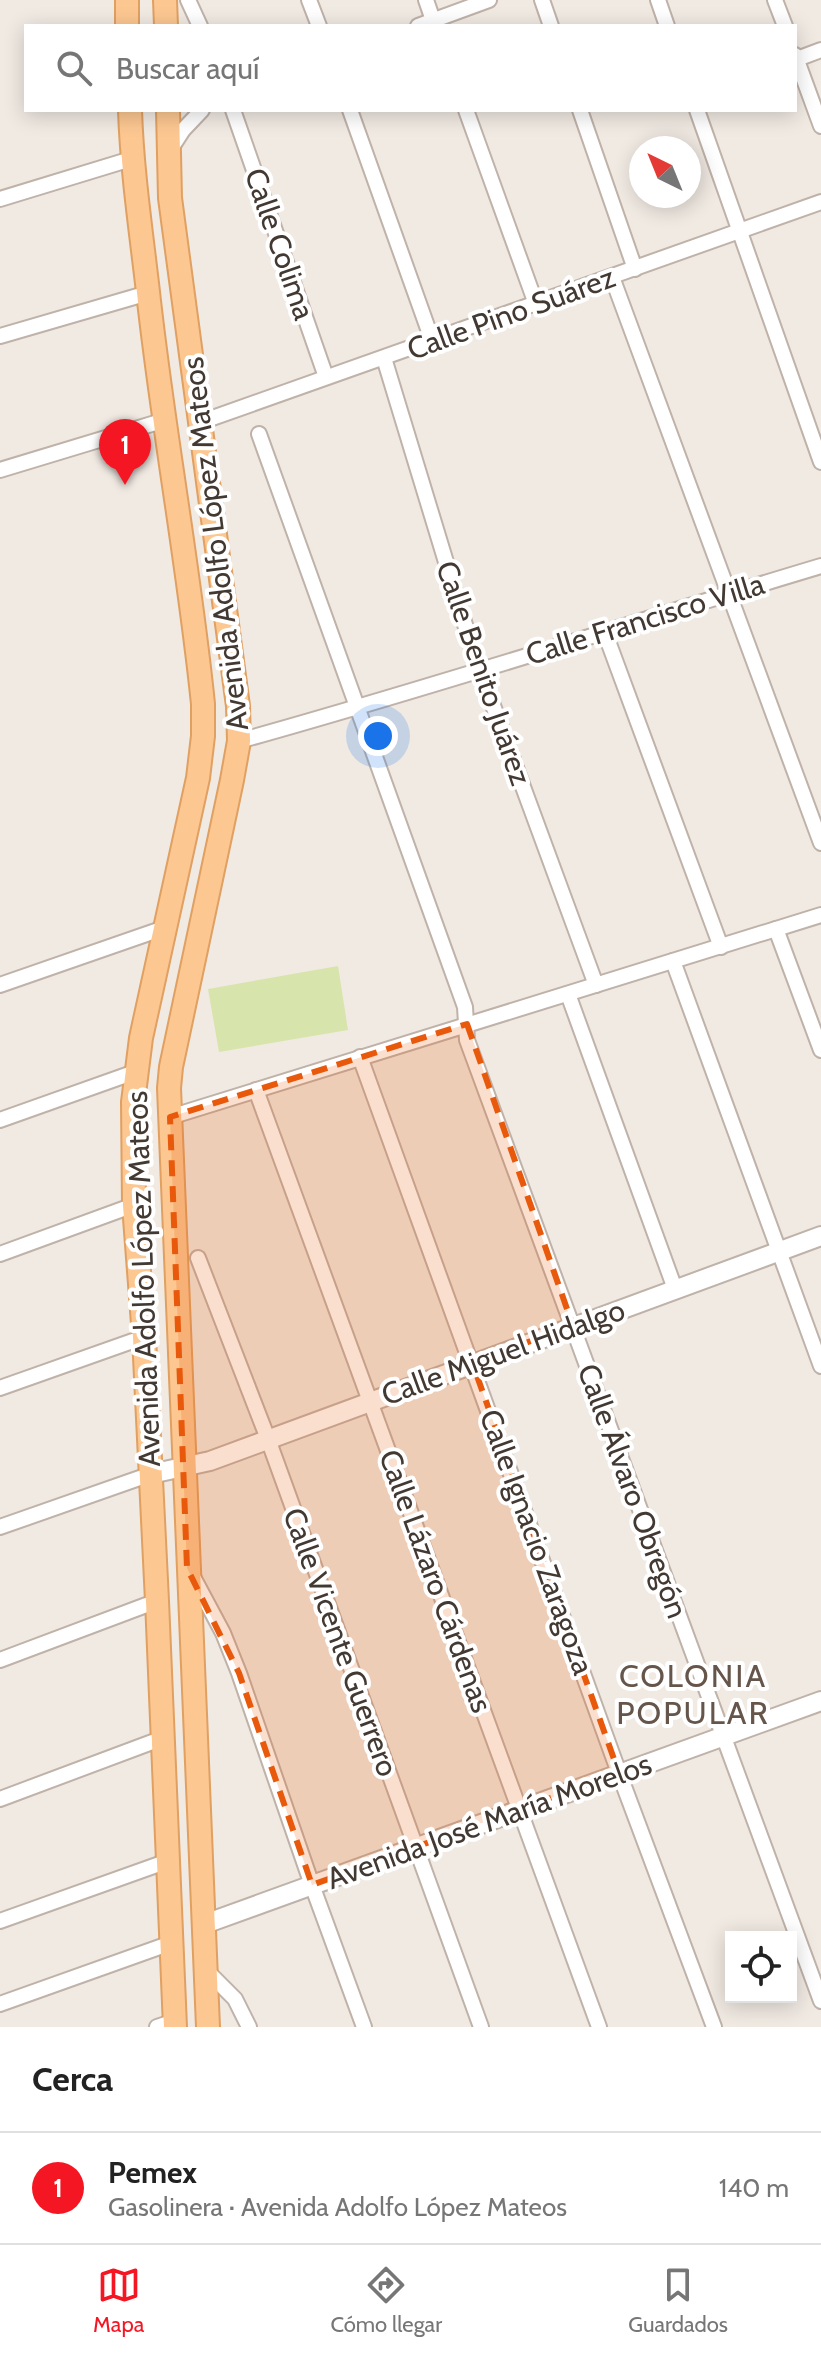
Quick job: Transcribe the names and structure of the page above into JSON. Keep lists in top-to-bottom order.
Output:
{
  "streets": {
    "main road": ["Avenida Adolfo López Mateos"],
    "street": [
      "Calle Colima",
      "Calle Pino Suárez",
      "Calle Francisco Villa",
      "Calle Benito Juárez",
      "Calle Miguel Hidalgo",
      "Calle Álvaro Obregón",
      "Calle Ignacio Zaragoza",
      "Calle Lázaro Cárdenas",
      "Calle Vicente Guerrero",
      "Avenida José María Morelos"
    ]
  },
  "crossings": [
    ["Calle Colima", "Calle Pino Suárez"],
    ["Calle Pino Suárez", "Avenida Adolfo López Mateos"],
    ["Calle Pino Suárez", "Calle Benito Juárez"],
    ["Avenida Adolfo López Mateos", "Calle Francisco Villa"],
    ["Avenida Adolfo López Mateos", "Calle Miguel Hidalgo"],
    ["Avenida Adolfo López Mateos", "Avenida José María Morelos"],
    ["Calle Francisco Villa", "Calle Benito Juárez"],
    ["Calle Miguel Hidalgo", "Calle Álvaro Obregón"],
    ["Calle Miguel Hidalgo", "Calle Ignacio Zaragoza"],
    ["Calle Miguel Hidalgo", "Calle Lázaro Cárdenas"],
    ["Calle Miguel Hidalgo", "Calle Vicente Guerrero"],
    ["Calle Álvaro Obregón", "Avenida José María Morelos"],
    ["Calle Ignacio Zaragoza", "Avenida José María Morelos"],
    ["Calle Lázaro Cárdenas", "Avenida José María Morelos"],
    ["Calle Vicente Guerrero", "Avenida José María Morelos"]
  ],
  "districts": ["COLONIA POPULAR"],
  "north": "top left",
  "page": {
    "search": "Buscar aquí",
    "pins": "1",
    "heading": "Cerca",
    "list": [
      {
        "mark": "1",
        "name": "Pemex",
        "note": "Gasolinera · Avenida Adolfo López Mateos",
        "value": "140 m"
      }
    ],
    "nav": ["Mapa", "Cómo llegar", "Guardados"]
  }
}
